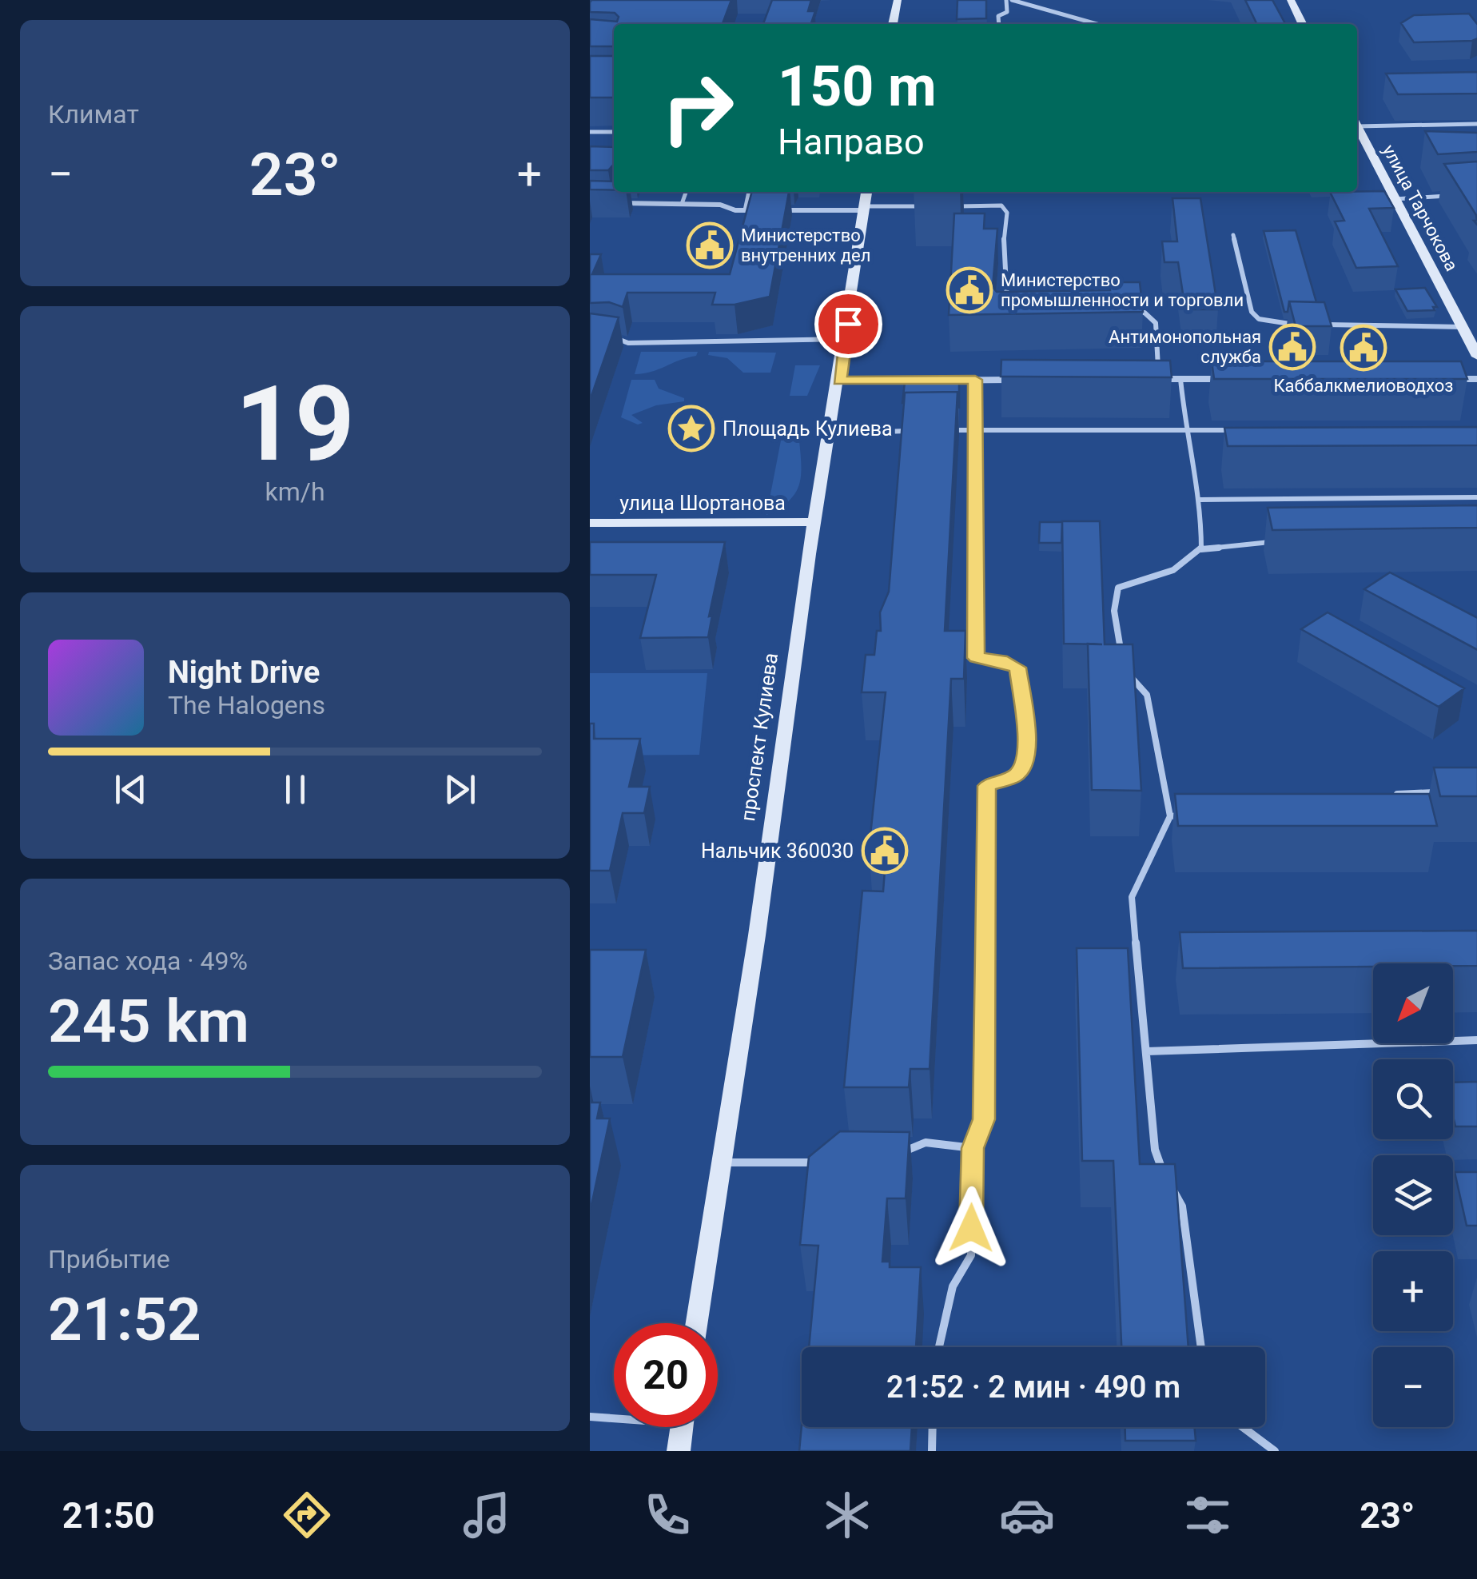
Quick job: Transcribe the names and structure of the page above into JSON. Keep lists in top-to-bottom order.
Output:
{
  "streets": {
    "main road": ["улица Тарчокова", "улица Шортанова", "проспект Кулиева"]
  },
  "crossings": [
    ["улица Шортанова", "проспект Кулиева"]
  ],
  "places": {
    "public building": [
      "Министерство внутренних дел",
      "Министерство промышленности и торговли",
      "Антимонопольная служба",
      "Каббалкмелиоводхоз",
      "Нальчик 360030"
    ],
    "place": ["Площадь Кулиева"]
  },
  "north": "bottom left",
  "page": {
    "tile": [
      "Климат",
      ["19", "km/h"],
      ["Запас хода · 49%", "245 km"],
      ["Прибытие", "21:52"]
    ],
    "turn": ["150 m", "Направо"],
    "heat": ["−", "23°", "+"],
    "song": ["Night Drive", "The Halogens"],
    "map_buttons": ["+", "−"],
    "limit": "20",
    "trip": "21:52 · 2 мин · 490 m",
    "tabs": ["21:50", "23°"]
  }
}
